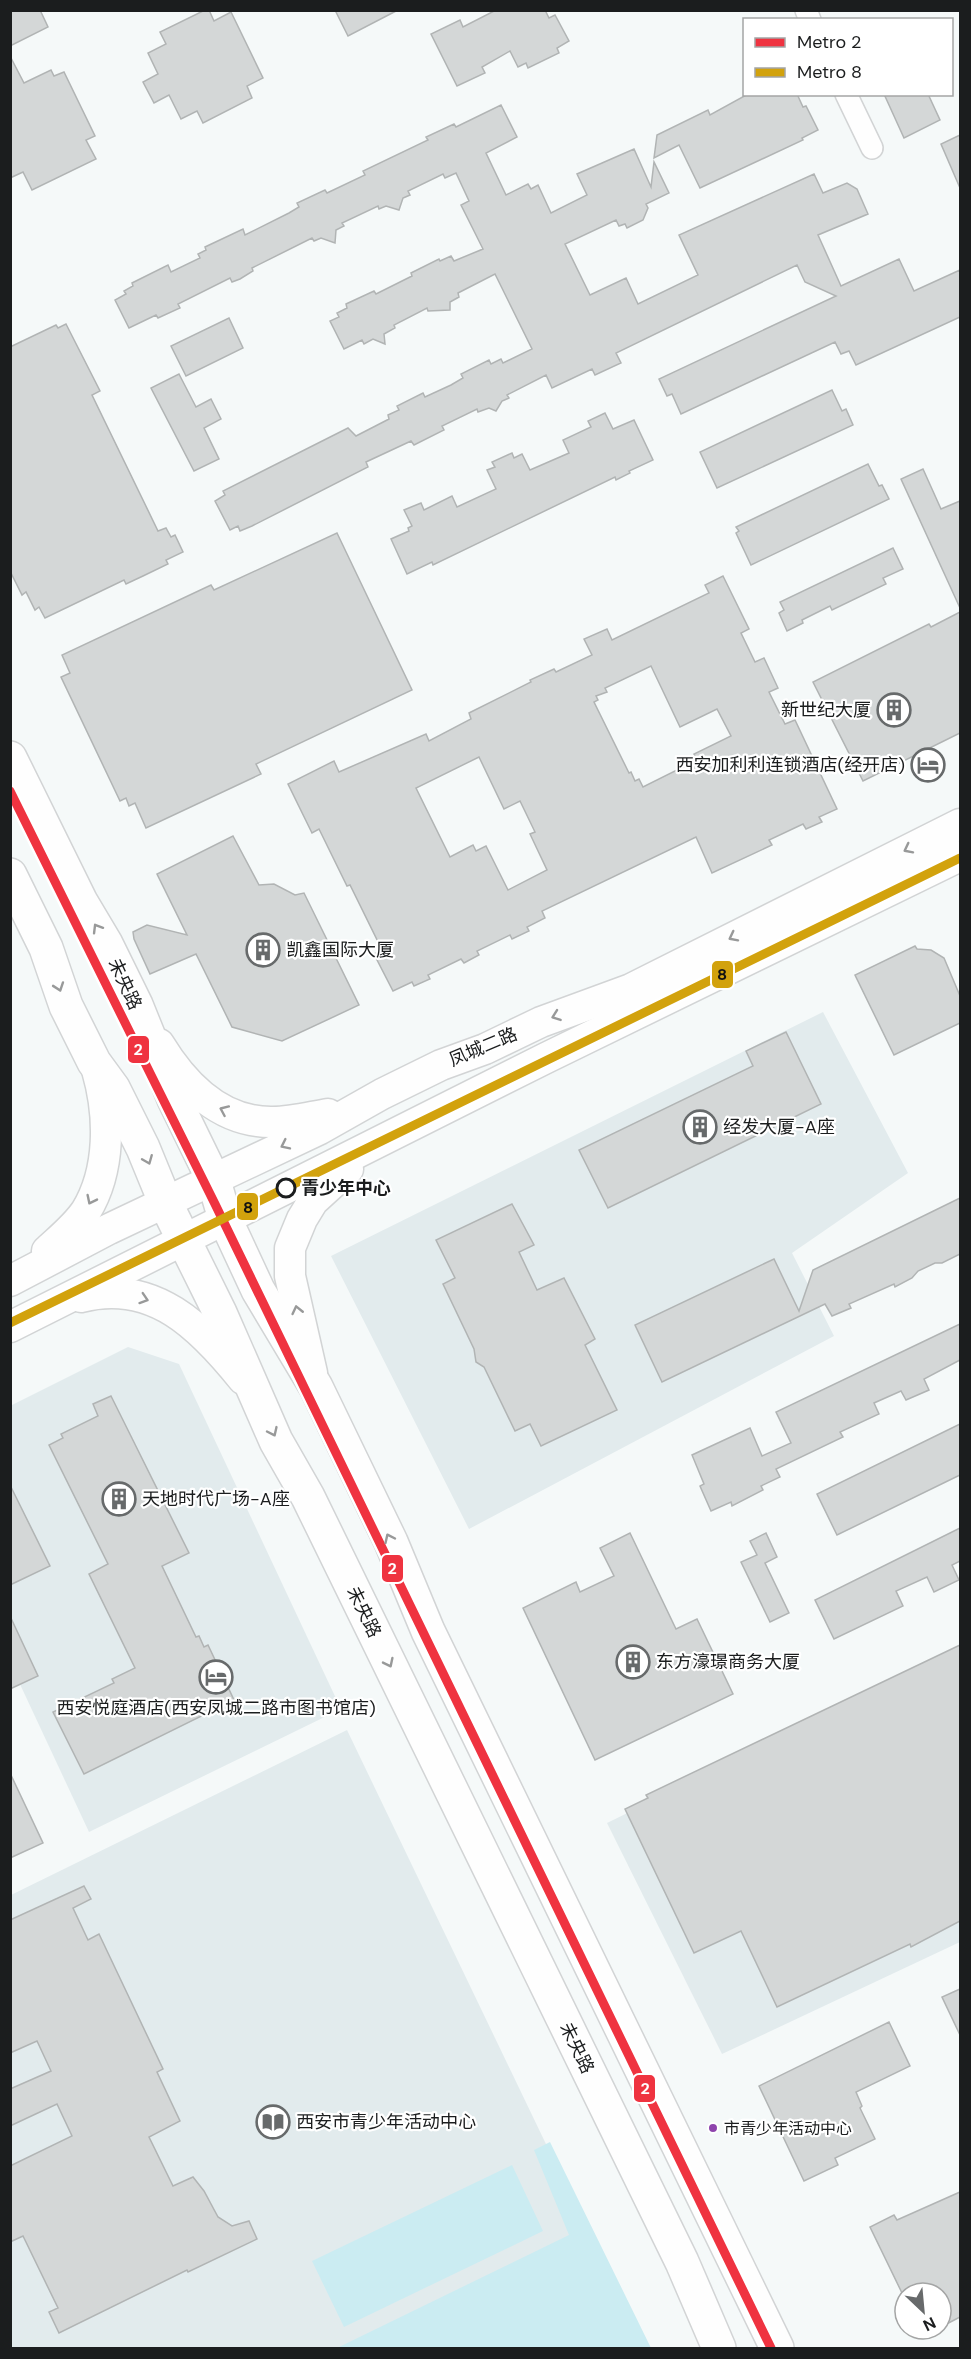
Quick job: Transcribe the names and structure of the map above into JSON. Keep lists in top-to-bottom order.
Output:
{
  "streets": {
    "main road": ["未央路", "凤城二路"]
  },
  "crossings": [
    ["未央路", "凤城二路"]
  ],
  "places": {
    "building": [
      "新世纪大厦",
      "凯鑫国际大厦",
      "经发大厦-A座",
      "天地时代广场-A座",
      "东方濠璟商务大厦"
    ],
    "hotel": ["西安加利利连锁酒店(经开店)", "西安悦庭酒店(西安凤城二路市图书馆店)"],
    "other": ["青少年中心", "市青少年活动中心"],
    "library": ["西安市青少年活动中心"]
  },
  "lines": ["metro line 2", "metro line 8"],
  "legend": ["Metro 2", "Metro 8"],
  "north": "bottom right"
}
